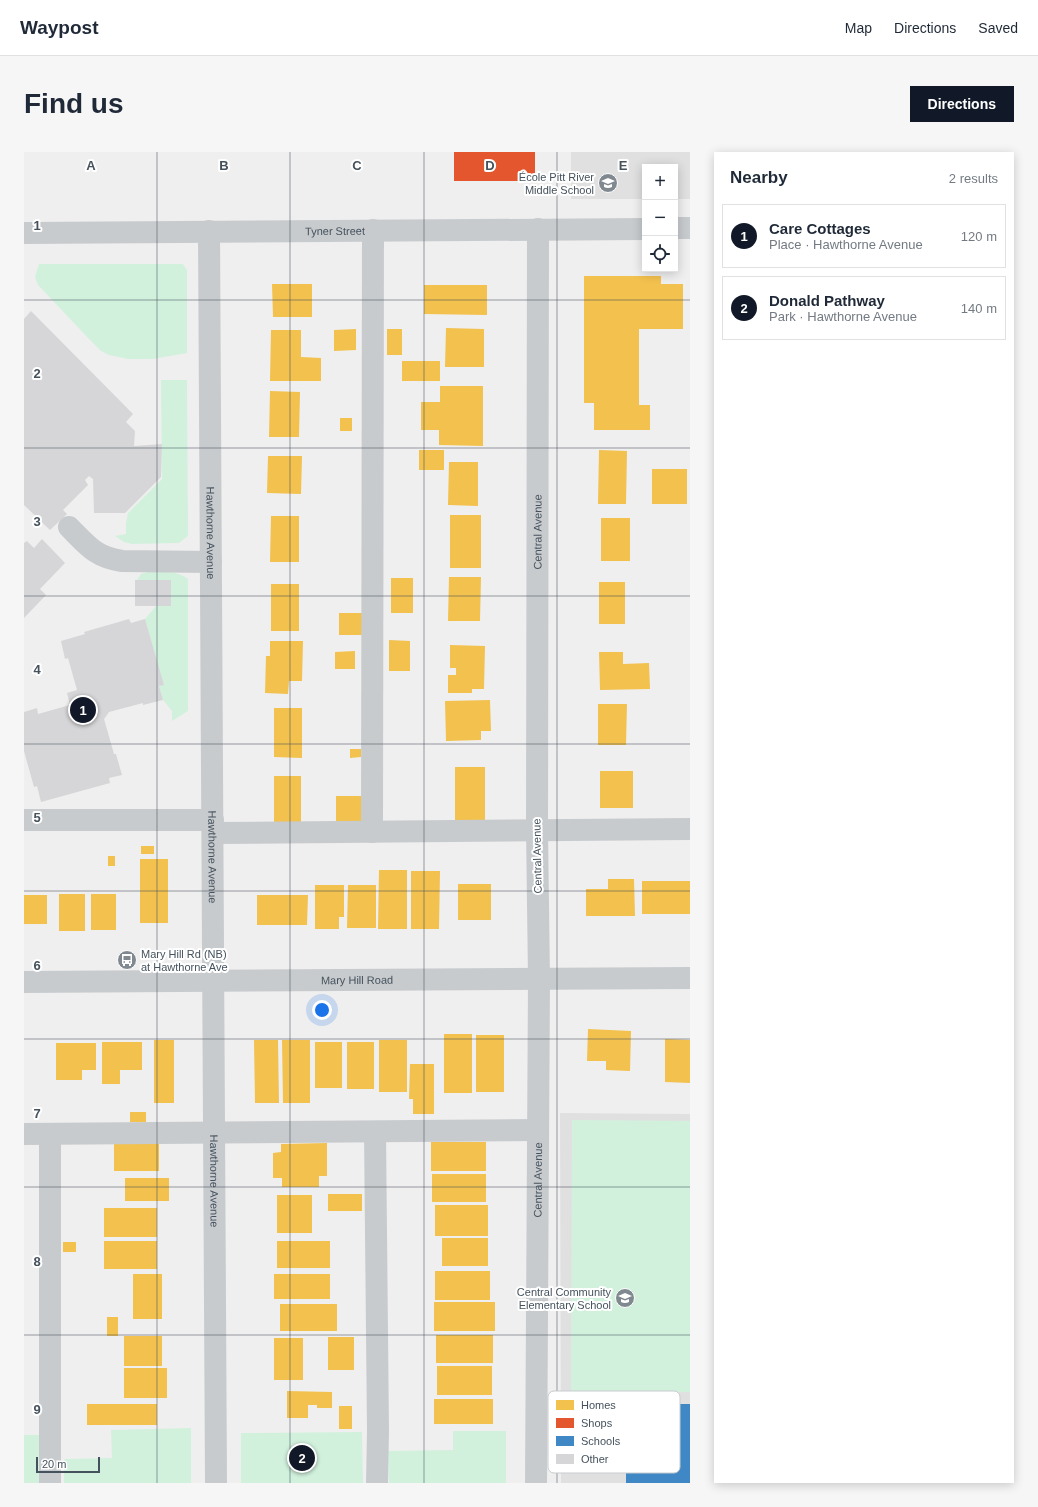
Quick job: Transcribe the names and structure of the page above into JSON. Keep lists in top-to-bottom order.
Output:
{
  "streets": {
    "street": [
      "Tyner Street",
      "Central Avenue",
      "Hawthorne Avenue",
      "Mary Hill Road"
    ]
  },
  "crossings": [
    ["Tyner Street", "Central Avenue"],
    ["Tyner Street", "Hawthorne Avenue"],
    ["Central Avenue", "Mary Hill Road"],
    ["Hawthorne Avenue", "Mary Hill Road"]
  ],
  "places": {
    "school or university": ["École Pitt River Middle School", "Central Community Elementary School"],
    "bus stop": ["Mary Hill Rd (NB) at Hawthorne Ave"]
  },
  "legend": [
    "Homes",
    "Shops",
    "Schools",
    "Other"
  ],
  "scale_bar": "20 m",
  "page": {
    "header": "Waypost",
    "nav": ["Map", "Directions", "Saved"],
    "buttons": "Directions",
    "title": "Find us",
    "heading": ["Nearby", "2 results"],
    "map_buttons": ["+", "−"],
    "list": [
      {
        "mark": "1",
        "name": "Care Cottages",
        "note": "Place · Hawthorne Avenue",
        "value": "120 m"
      },
      {
        "mark": "2",
        "name": "Donald Pathway",
        "note": "Park · Hawthorne Avenue",
        "value": "140 m"
      }
    ],
    "pins": ["1", "2"],
    "scale": "20 m"
  },
  "grid": {
    "columns": [
      "A",
      "B",
      "C",
      "D",
      "E"
    ],
    "rows": [
      "1",
      "2",
      "3",
      "4",
      "5",
      "6",
      "7",
      "8",
      "9"
    ]
  }
}
